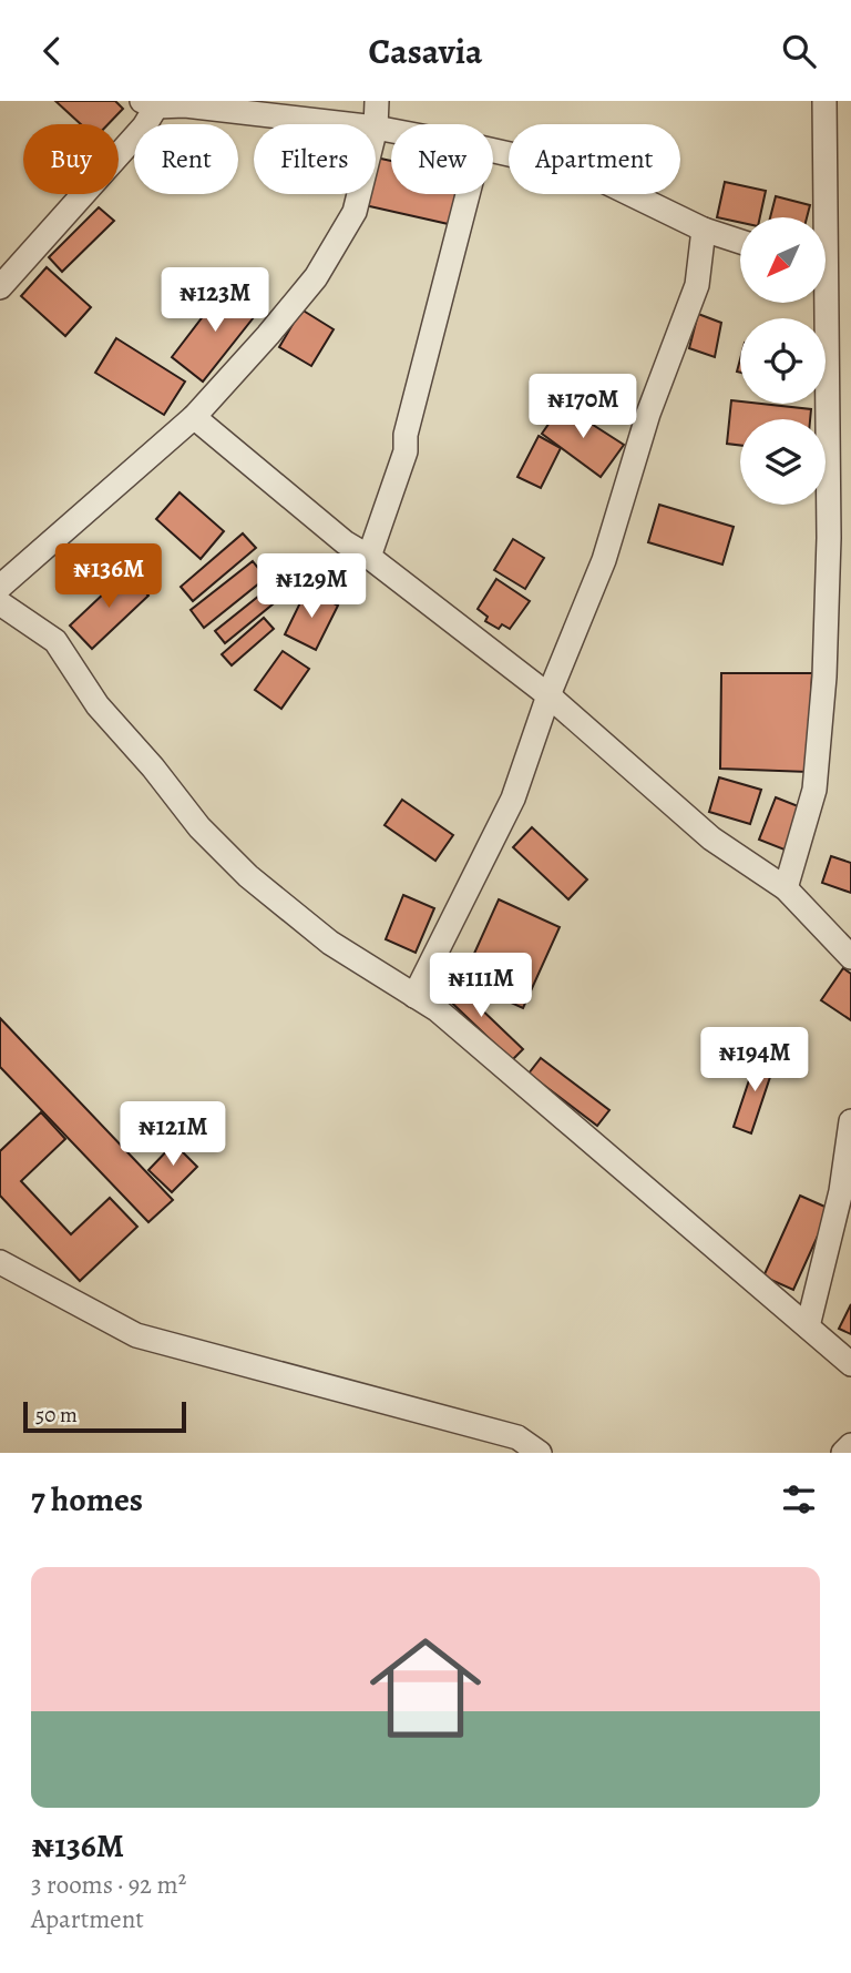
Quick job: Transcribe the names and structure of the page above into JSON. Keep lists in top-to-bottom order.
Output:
{
  "scale_bar": "50 m",
  "north": "bottom left",
  "page": {
    "header": "Casavia",
    "chip": [
      "Buy",
      "Rent",
      "Filters",
      "New",
      "Apartment"
    ],
    "price": [
      "₦123M",
      "₦170M",
      "₦136M",
      "₦129M",
      "₦111M",
      "₦194M",
      "₦121M"
    ],
    "scale": "50 m",
    "heading": "7 homes",
    "list": [
      {
        "name": "₦136M",
        "note": "3 rooms · 92 m² · Apartment"
      }
    ]
  }
}
